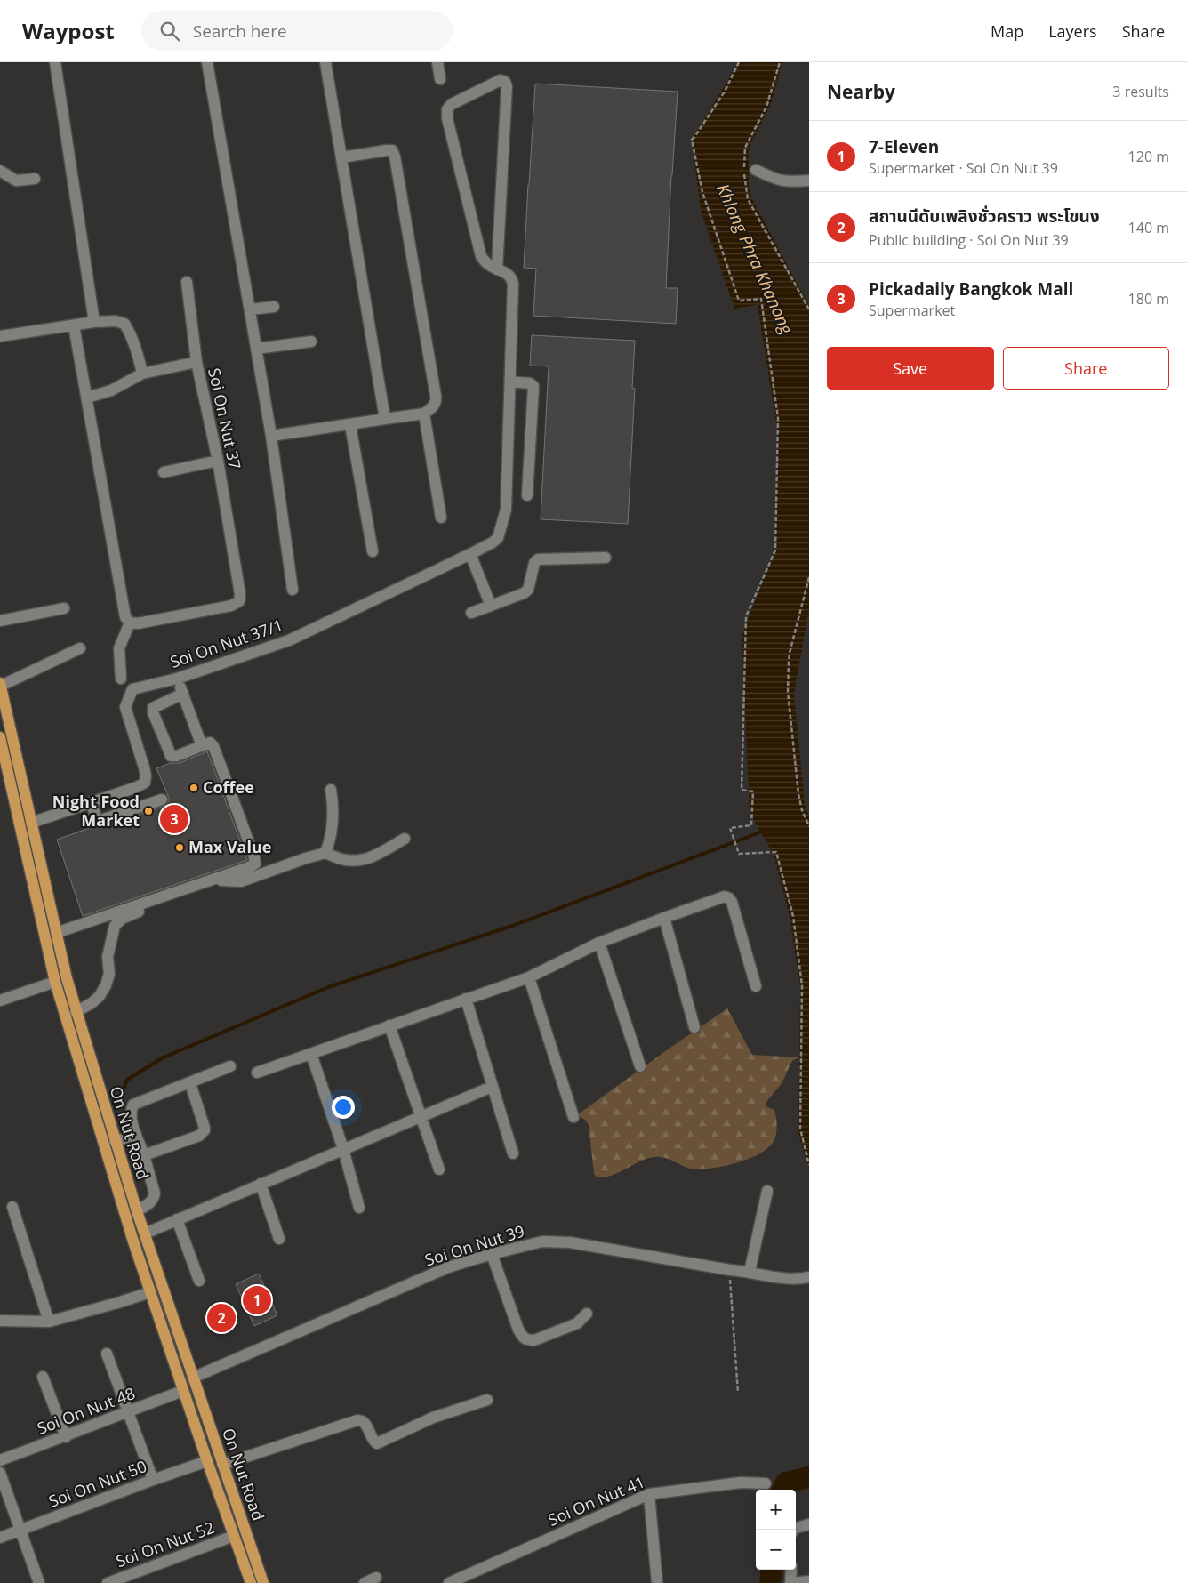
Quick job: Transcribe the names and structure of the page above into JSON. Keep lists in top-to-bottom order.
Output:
{
  "streets": {
    "main road": ["On Nut Road"],
    "street": [
      "Soi On Nut 37",
      "Soi On Nut 37/1",
      "Soi On Nut 39",
      "Soi On Nut 48",
      "Soi On Nut 50",
      "Soi On Nut 41",
      "Soi On Nut 52"
    ]
  },
  "crossings": [
    ["Soi On Nut 37/1", "On Nut Road"],
    ["On Nut Road", "Soi On Nut 39"],
    ["On Nut Road", "Soi On Nut 48"],
    ["On Nut Road", "Soi On Nut 50"],
    ["On Nut Road", "Soi On Nut 52"]
  ],
  "water": ["Khlong Phra Khanong"],
  "places": ["Coffee", "Night Food Market", "Max Value"],
  "page": {
    "header": "Waypost",
    "search": "Search here",
    "nav": ["Map", "Layers", "Share"],
    "heading": ["Nearby", "3 results"],
    "list": [
      {
        "mark": "1",
        "name": "7-Eleven",
        "note": "Supermarket · Soi On Nut 39",
        "value": "120 m"
      },
      {
        "mark": "2",
        "name": "สถานนีดับเพลิงชั่วคราว พระโขนง",
        "note": "Public building · Soi On Nut 39",
        "value": "140 m"
      },
      {
        "mark": "3",
        "name": "Pickadaily Bangkok Mall",
        "note": "Supermarket",
        "value": "180 m"
      }
    ],
    "buttons": ["Save", "Share"],
    "pins": ["3", "1", "2"],
    "map_buttons": ["+", "−"]
  }
}
